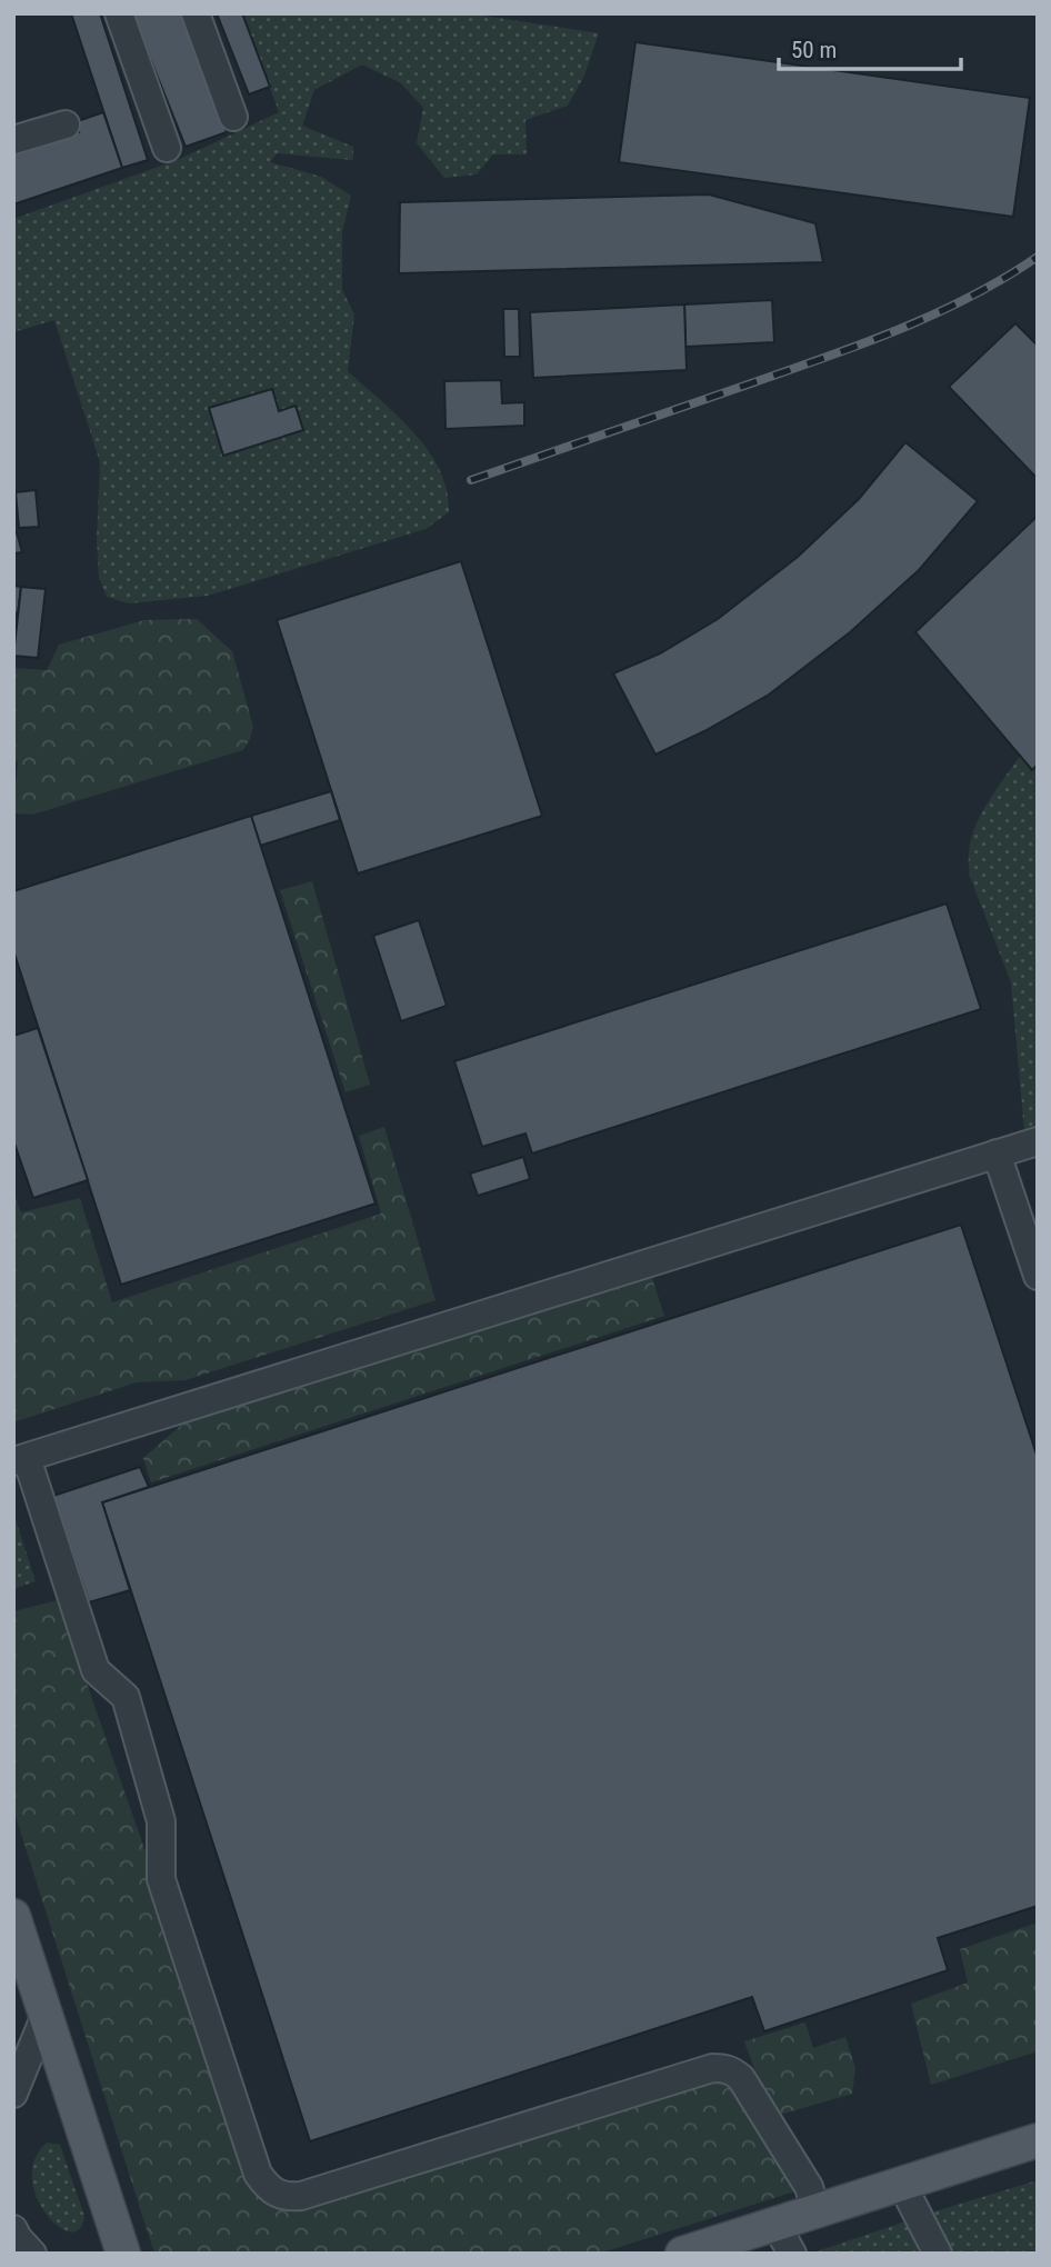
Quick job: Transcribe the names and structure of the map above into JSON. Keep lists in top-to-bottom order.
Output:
{
  "scale_bar": "50 m"
}
